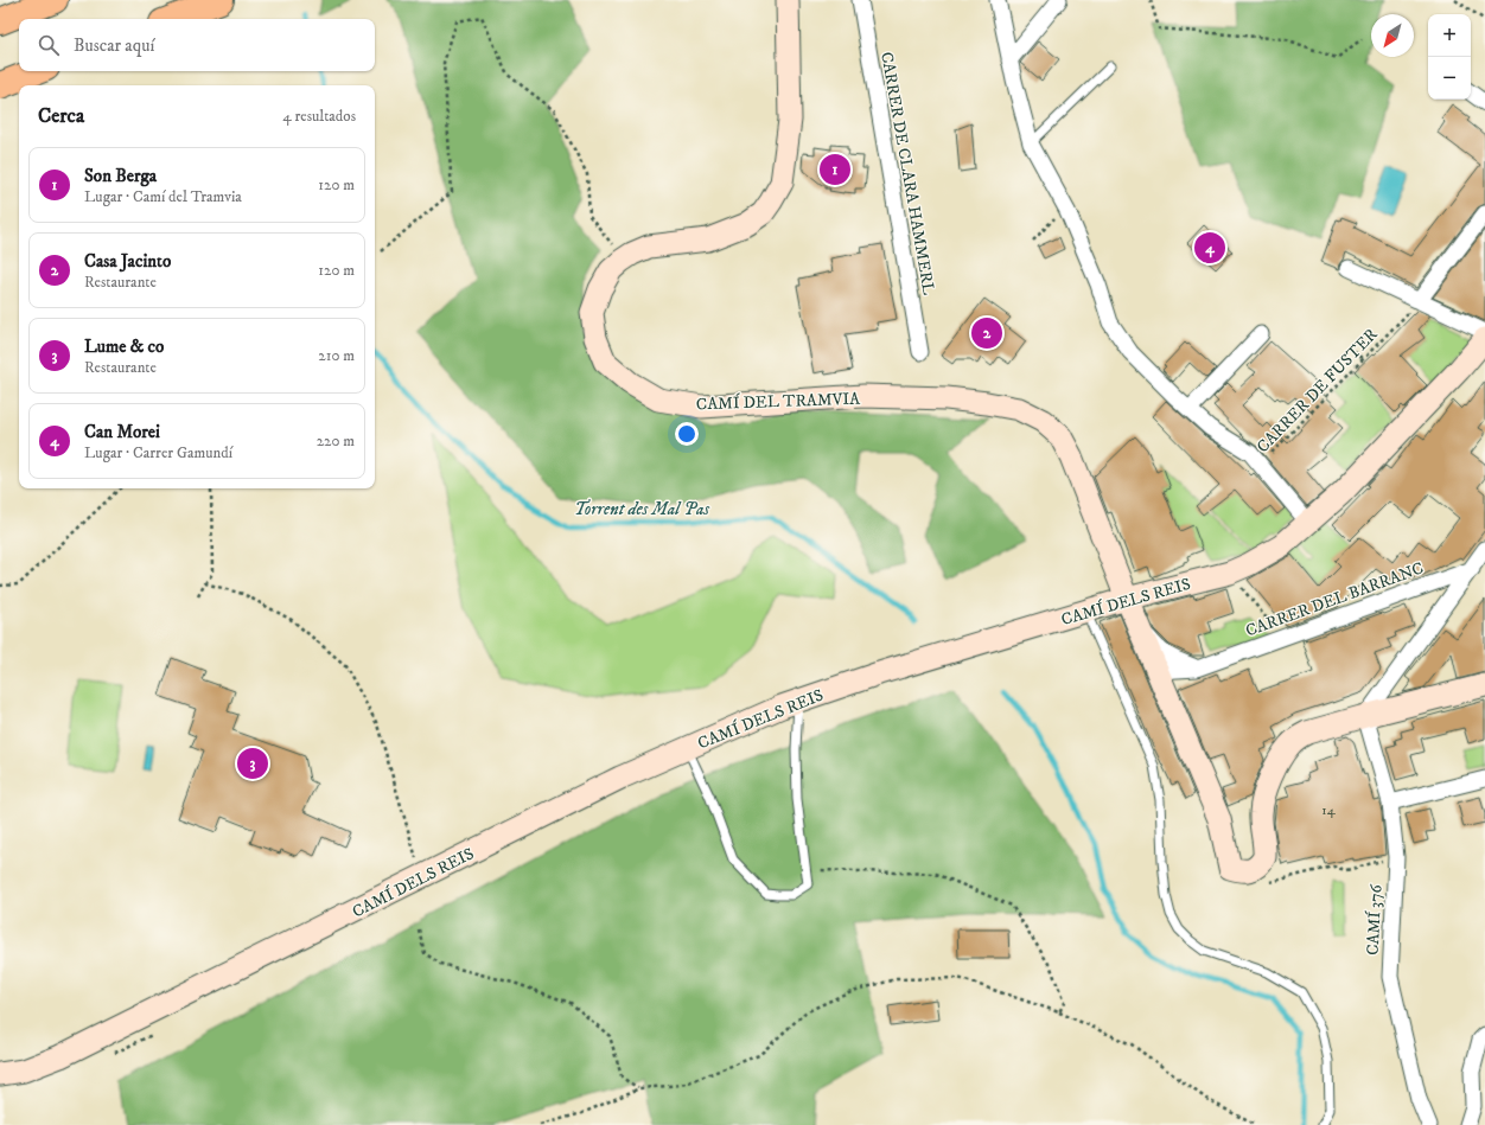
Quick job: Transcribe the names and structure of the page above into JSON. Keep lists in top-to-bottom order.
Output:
{
  "streets": {
    "street": [
      "CARRER DE CLARA HAMMERL",
      "CAMÍ DEL TRAMVIA",
      "CARRER DEL BARRANC",
      "CAMÍ DELS REIS",
      "CAMÍ 376"
    ],
    "path": ["CARRER DE FUSTER"]
  },
  "crossings": [
    ["CAMÍ DEL TRAMVIA", "CARRER DEL BARRANC"],
    ["CAMÍ DEL TRAMVIA", "CAMÍ DELS REIS"],
    ["CAMÍ DEL TRAMVIA", "CAMÍ 376"]
  ],
  "water": ["Torrent des Mal Pas"],
  "house_numbers": ["14"],
  "north": "bottom left",
  "page": {
    "map_buttons": ["+", "−"],
    "search": "Buscar aquí",
    "heading": ["Cerca", "4 resultados"],
    "list": [
      {
        "mark": "1",
        "name": "Son Berga",
        "note": "Lugar · Camí del Tramvia",
        "value": "120 m"
      },
      {
        "mark": "2",
        "name": "Casa Jacinto",
        "note": "Restaurante",
        "value": "120 m"
      },
      {
        "mark": "3",
        "name": "Lume & co",
        "note": "Restaurante",
        "value": "210 m"
      },
      {
        "mark": "4",
        "name": "Can Morei",
        "note": "Lugar · Carrer Gamundí",
        "value": "220 m"
      }
    ],
    "pins": [
      "1",
      "4",
      "2",
      "3"
    ]
  }
}
